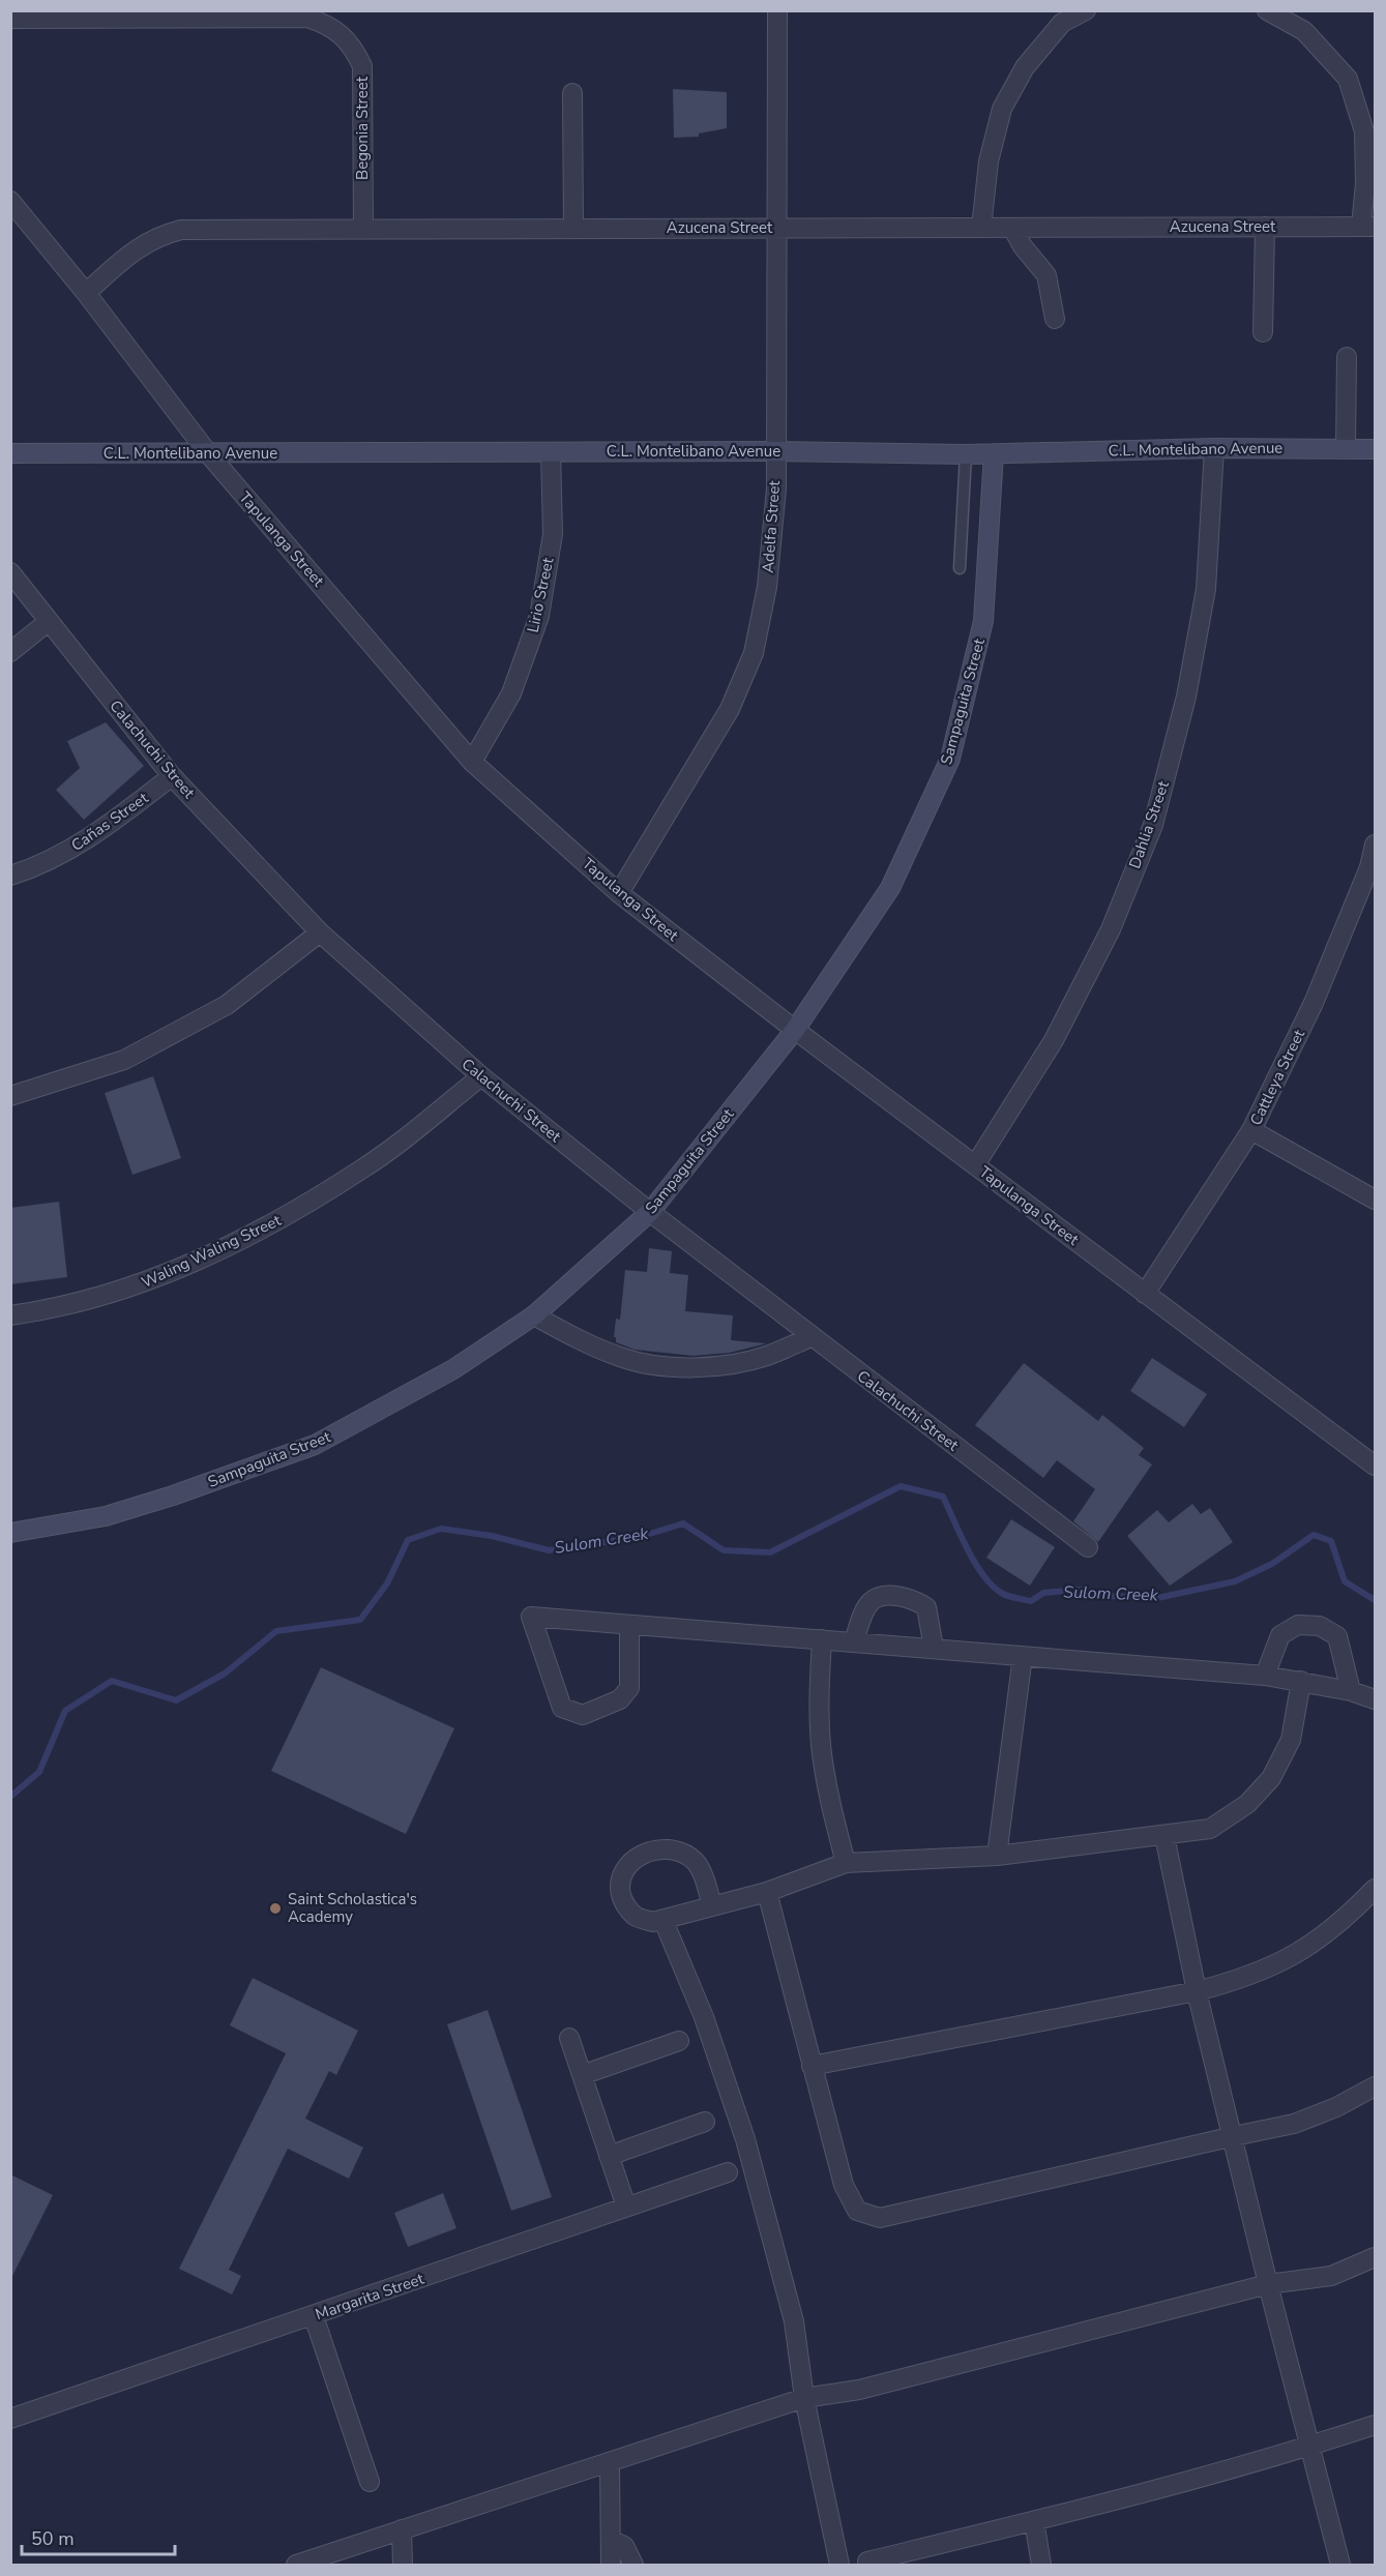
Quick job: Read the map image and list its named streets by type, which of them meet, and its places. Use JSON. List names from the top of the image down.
{
  "streets": {
    "street": [
      "Begonia Street",
      "Azucena Street",
      "C.L. Montelibano Avenue",
      "Adelfa Street",
      "Tapulanga Street",
      "Lirio Street",
      "Sampaguita Street",
      "Calachuchi Street",
      "Cañas Street",
      "Dahlia Street",
      "Cattleya Street",
      "Waling Waling Street",
      "Margarita Street"
    ]
  },
  "crossings": [
    ["Begonia Street", "Azucena Street"],
    ["Azucena Street", "Adelfa Street"],
    ["Azucena Street", "Tapulanga Street"],
    ["C.L. Montelibano Avenue", "Adelfa Street"],
    ["C.L. Montelibano Avenue", "Tapulanga Street"],
    ["C.L. Montelibano Avenue", "Lirio Street"],
    ["C.L. Montelibano Avenue", "Sampaguita Street"],
    ["C.L. Montelibano Avenue", "Dahlia Street"],
    ["Adelfa Street", "Tapulanga Street"],
    ["Tapulanga Street", "Lirio Street"],
    ["Tapulanga Street", "Sampaguita Street"],
    ["Tapulanga Street", "Dahlia Street"],
    ["Tapulanga Street", "Cattleya Street"],
    ["Sampaguita Street", "Calachuchi Street"],
    ["Calachuchi Street", "Cañas Street"],
    ["Calachuchi Street", "Waling Waling Street"]
  ],
  "water": ["Sulom Creek"],
  "places": ["Saint Scholastica's Academy"],
  "scale_bar": "50 m"
}
